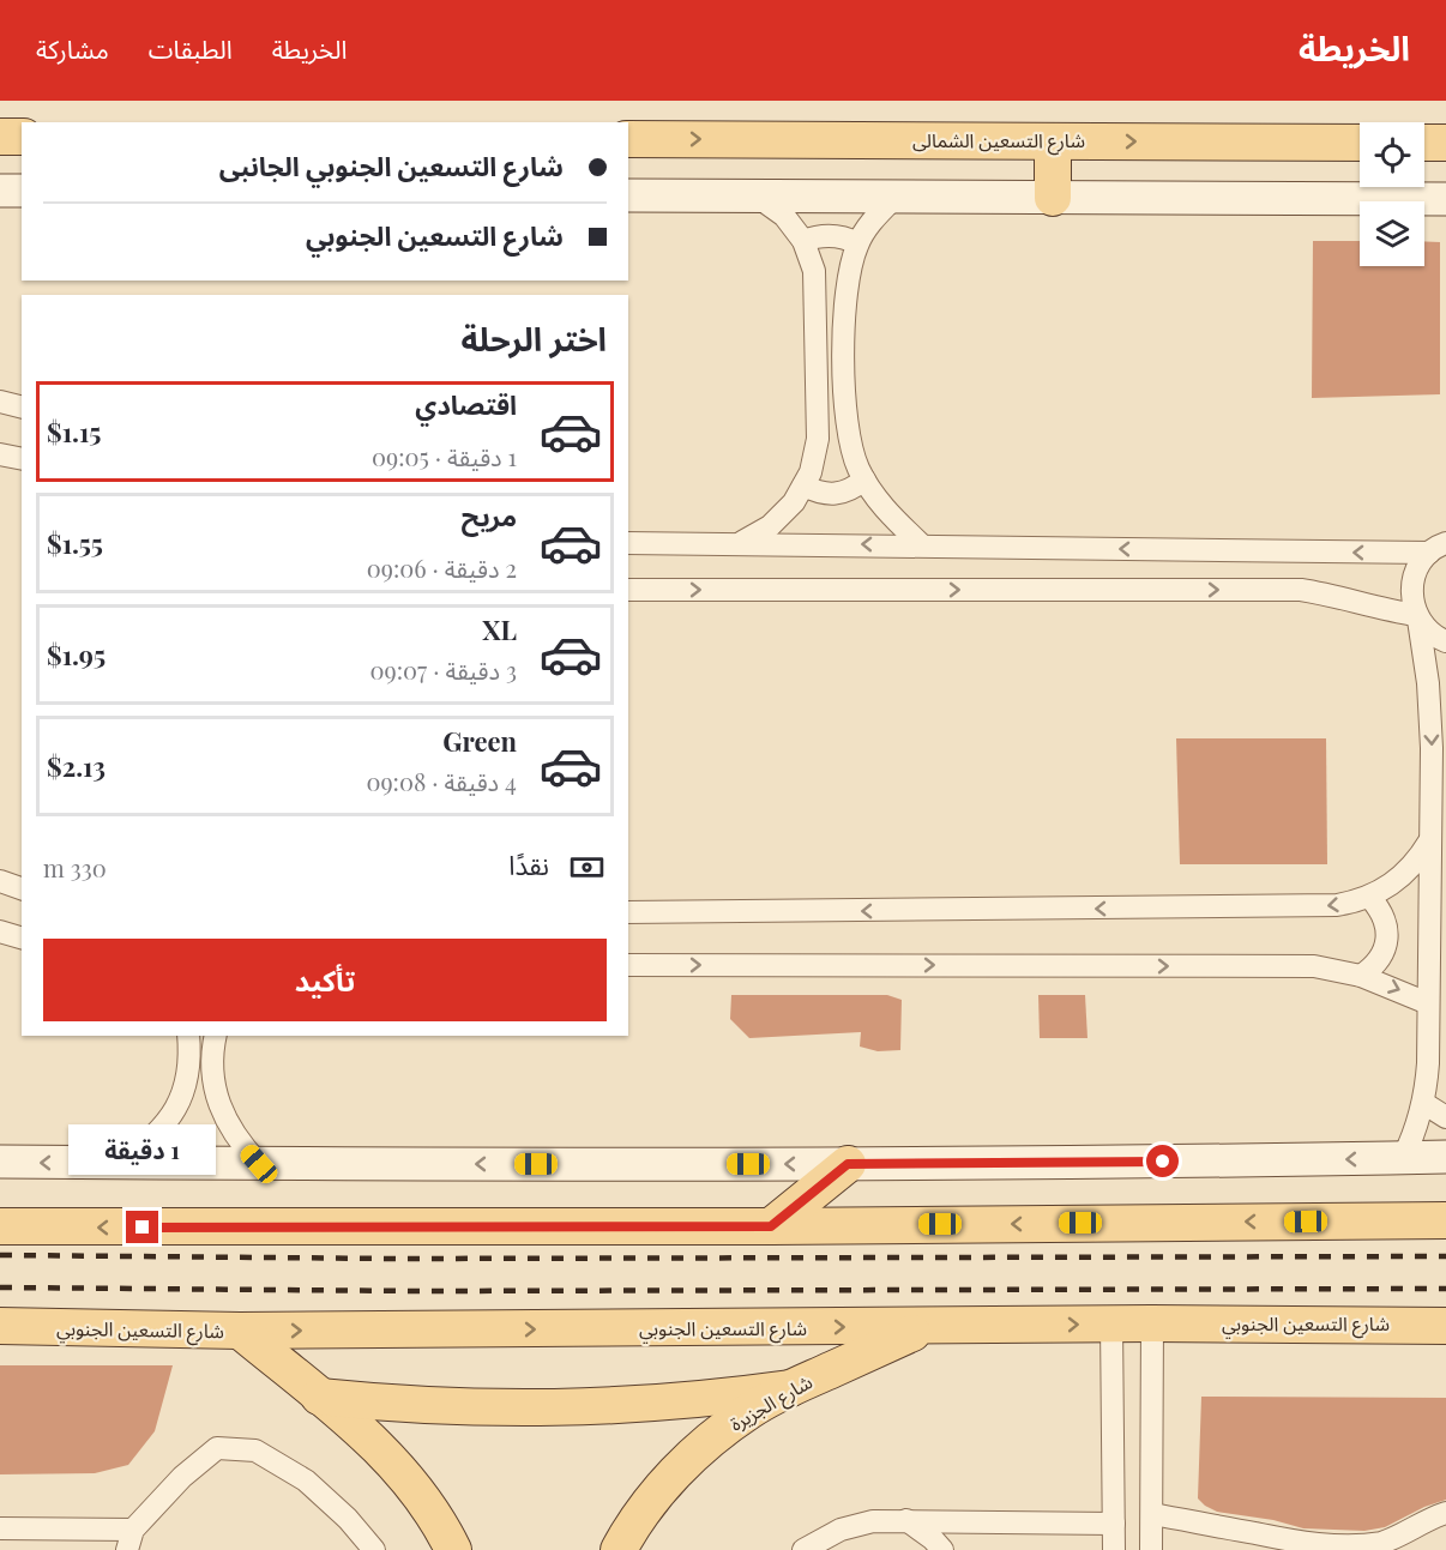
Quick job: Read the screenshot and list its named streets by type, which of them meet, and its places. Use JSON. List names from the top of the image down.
{
  "streets": {
    "main road": ["شارع التسعين الشمالى", "شارع التسعين الجنوبي", "شارع الجزيرة"]
  },
  "crossings": [
    ["شارع التسعين الجنوبي", "شارع الجزيرة"]
  ],
  "one_way": ["شارع التسعين الشمالى"],
  "page": {
    "header": "الخريطة",
    "nav": ["الخريطة", "الطبقات", "مشاركة"],
    "banner": ["شارع التسعين الجنوبي الجانبى", "شارع التسعين الجنوبي"],
    "heading": "اختر الرحلة",
    "list": [
      {
        "name": "اقتصادي",
        "note": "1 دقيقة · 09:05",
        "value": "$1.15"
      },
      {
        "name": "مريح",
        "note": "2 دقيقة · 09:06",
        "value": "$1.55"
      },
      {
        "name": "XL",
        "note": "3 دقيقة · 09:07",
        "value": "$1.95"
      },
      {
        "name": "Green",
        "note": "4 دقيقة · 09:08",
        "value": "$2.13"
      }
    ],
    "pay": ["نقدًا", "330 m"],
    "buttons": "تأكيد",
    "bubble": "1 دقيقة"
  }
}
